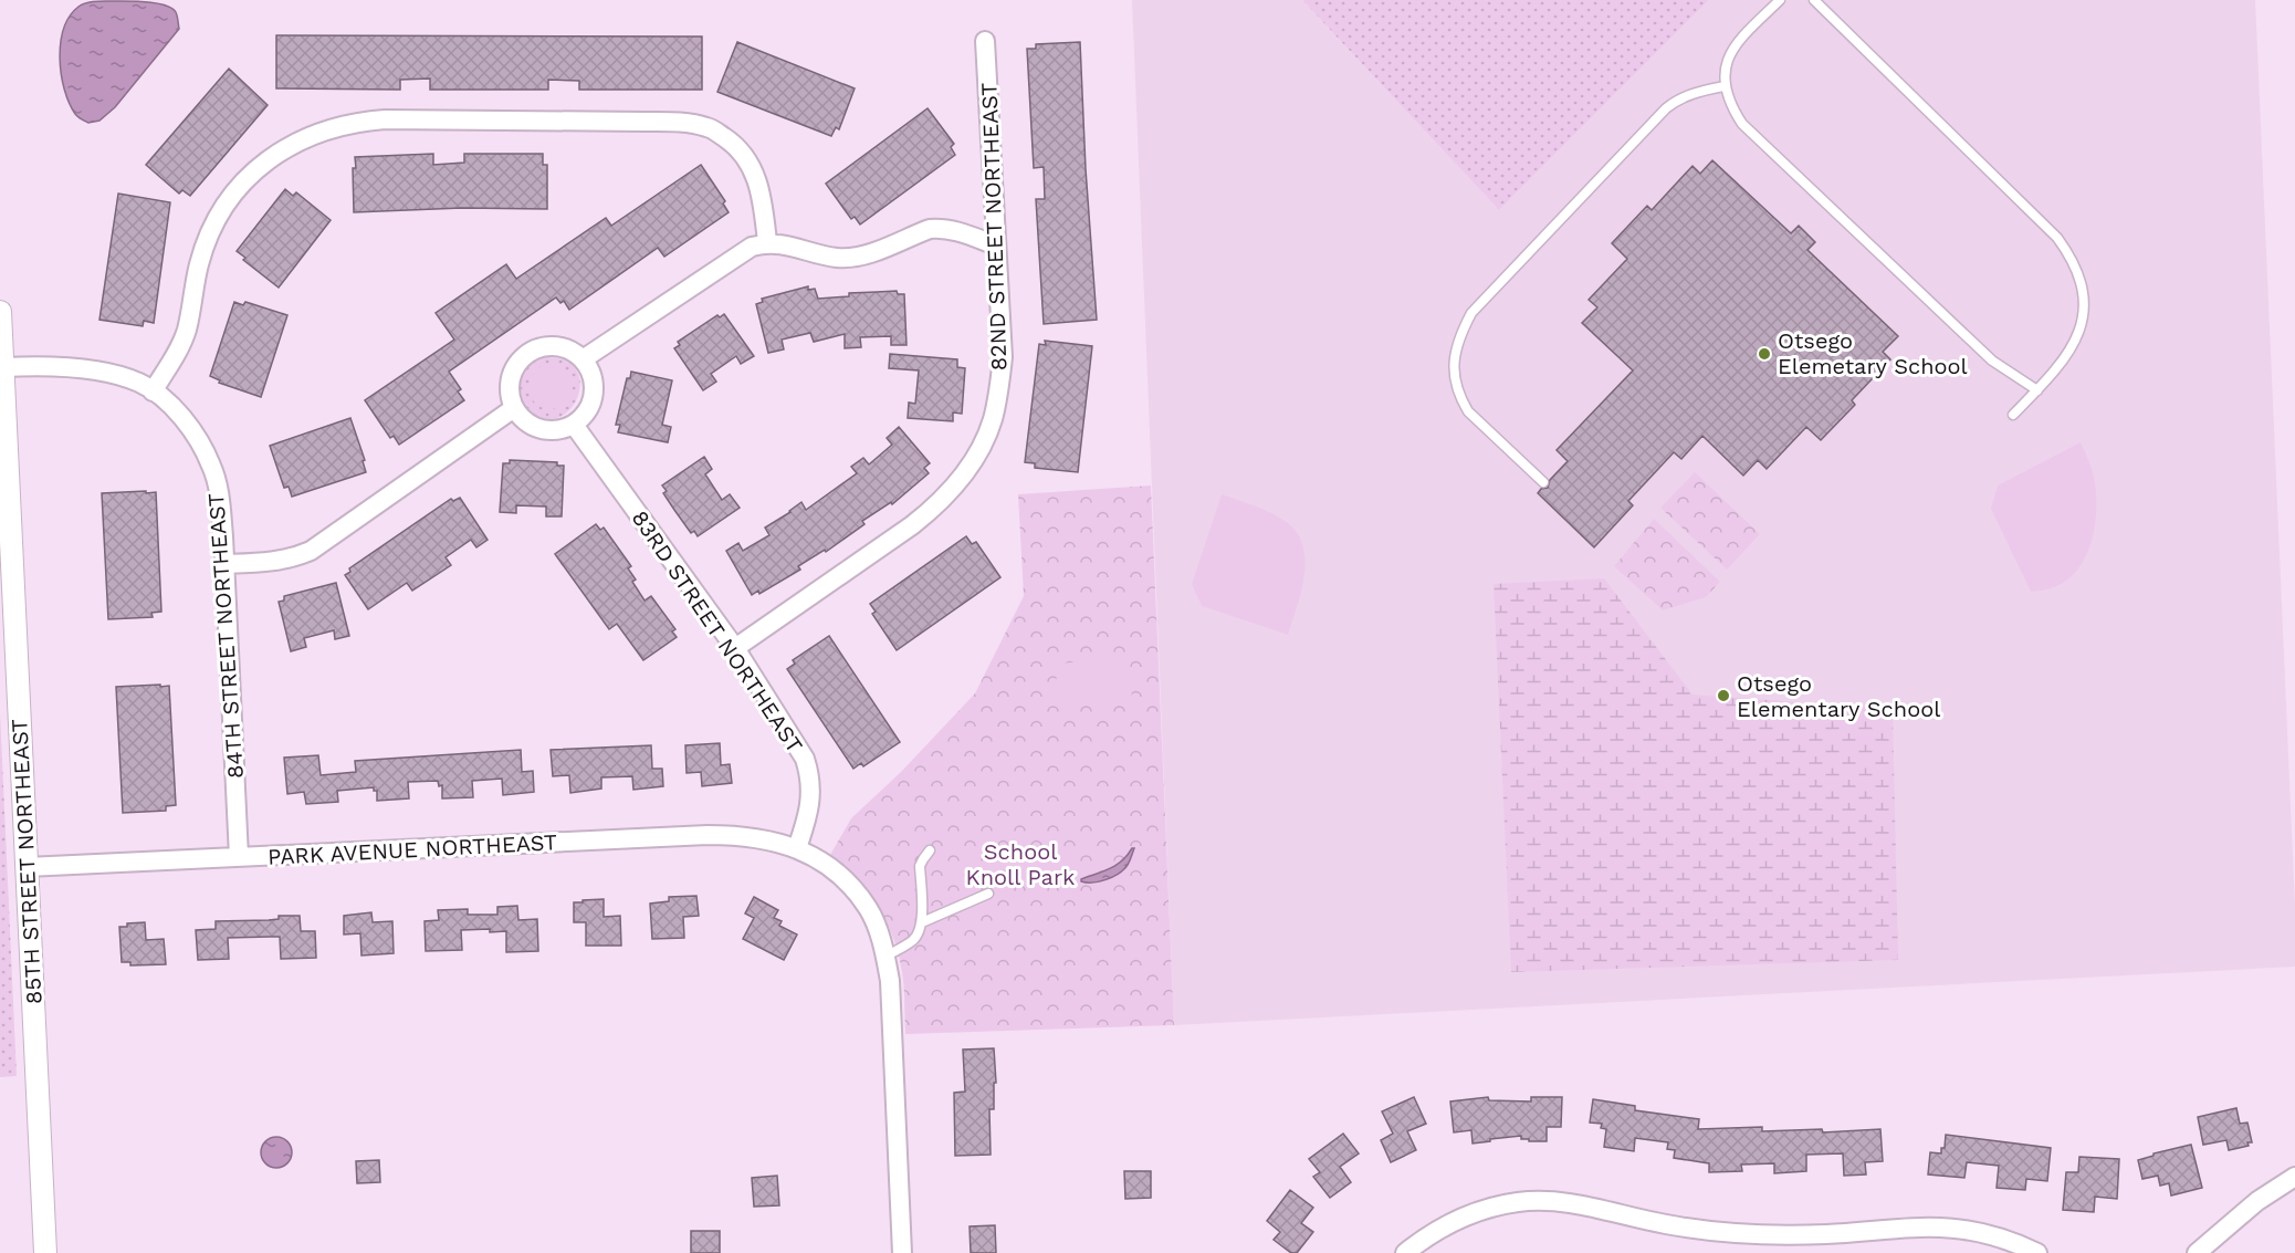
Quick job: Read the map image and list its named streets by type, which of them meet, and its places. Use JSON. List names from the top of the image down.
{
  "streets": {
    "street": [
      "82ND STREET NORTHEAST",
      "83RD STREET NORTHEAST",
      "84TH STREET NORTHEAST",
      "PARK AVENUE NORTHEAST",
      "85TH STREET NORTHEAST"
    ]
  },
  "crossings": [
    ["82ND STREET NORTHEAST", "83RD STREET NORTHEAST"],
    ["83RD STREET NORTHEAST", "PARK AVENUE NORTHEAST"],
    ["84TH STREET NORTHEAST", "PARK AVENUE NORTHEAST"],
    ["84TH STREET NORTHEAST", "85TH STREET NORTHEAST"],
    ["PARK AVENUE NORTHEAST", "85TH STREET NORTHEAST"]
  ],
  "parks": ["School Knoll Park"],
  "places": ["Otsego Elemetary School", "Otsego Elementary School"]
}
